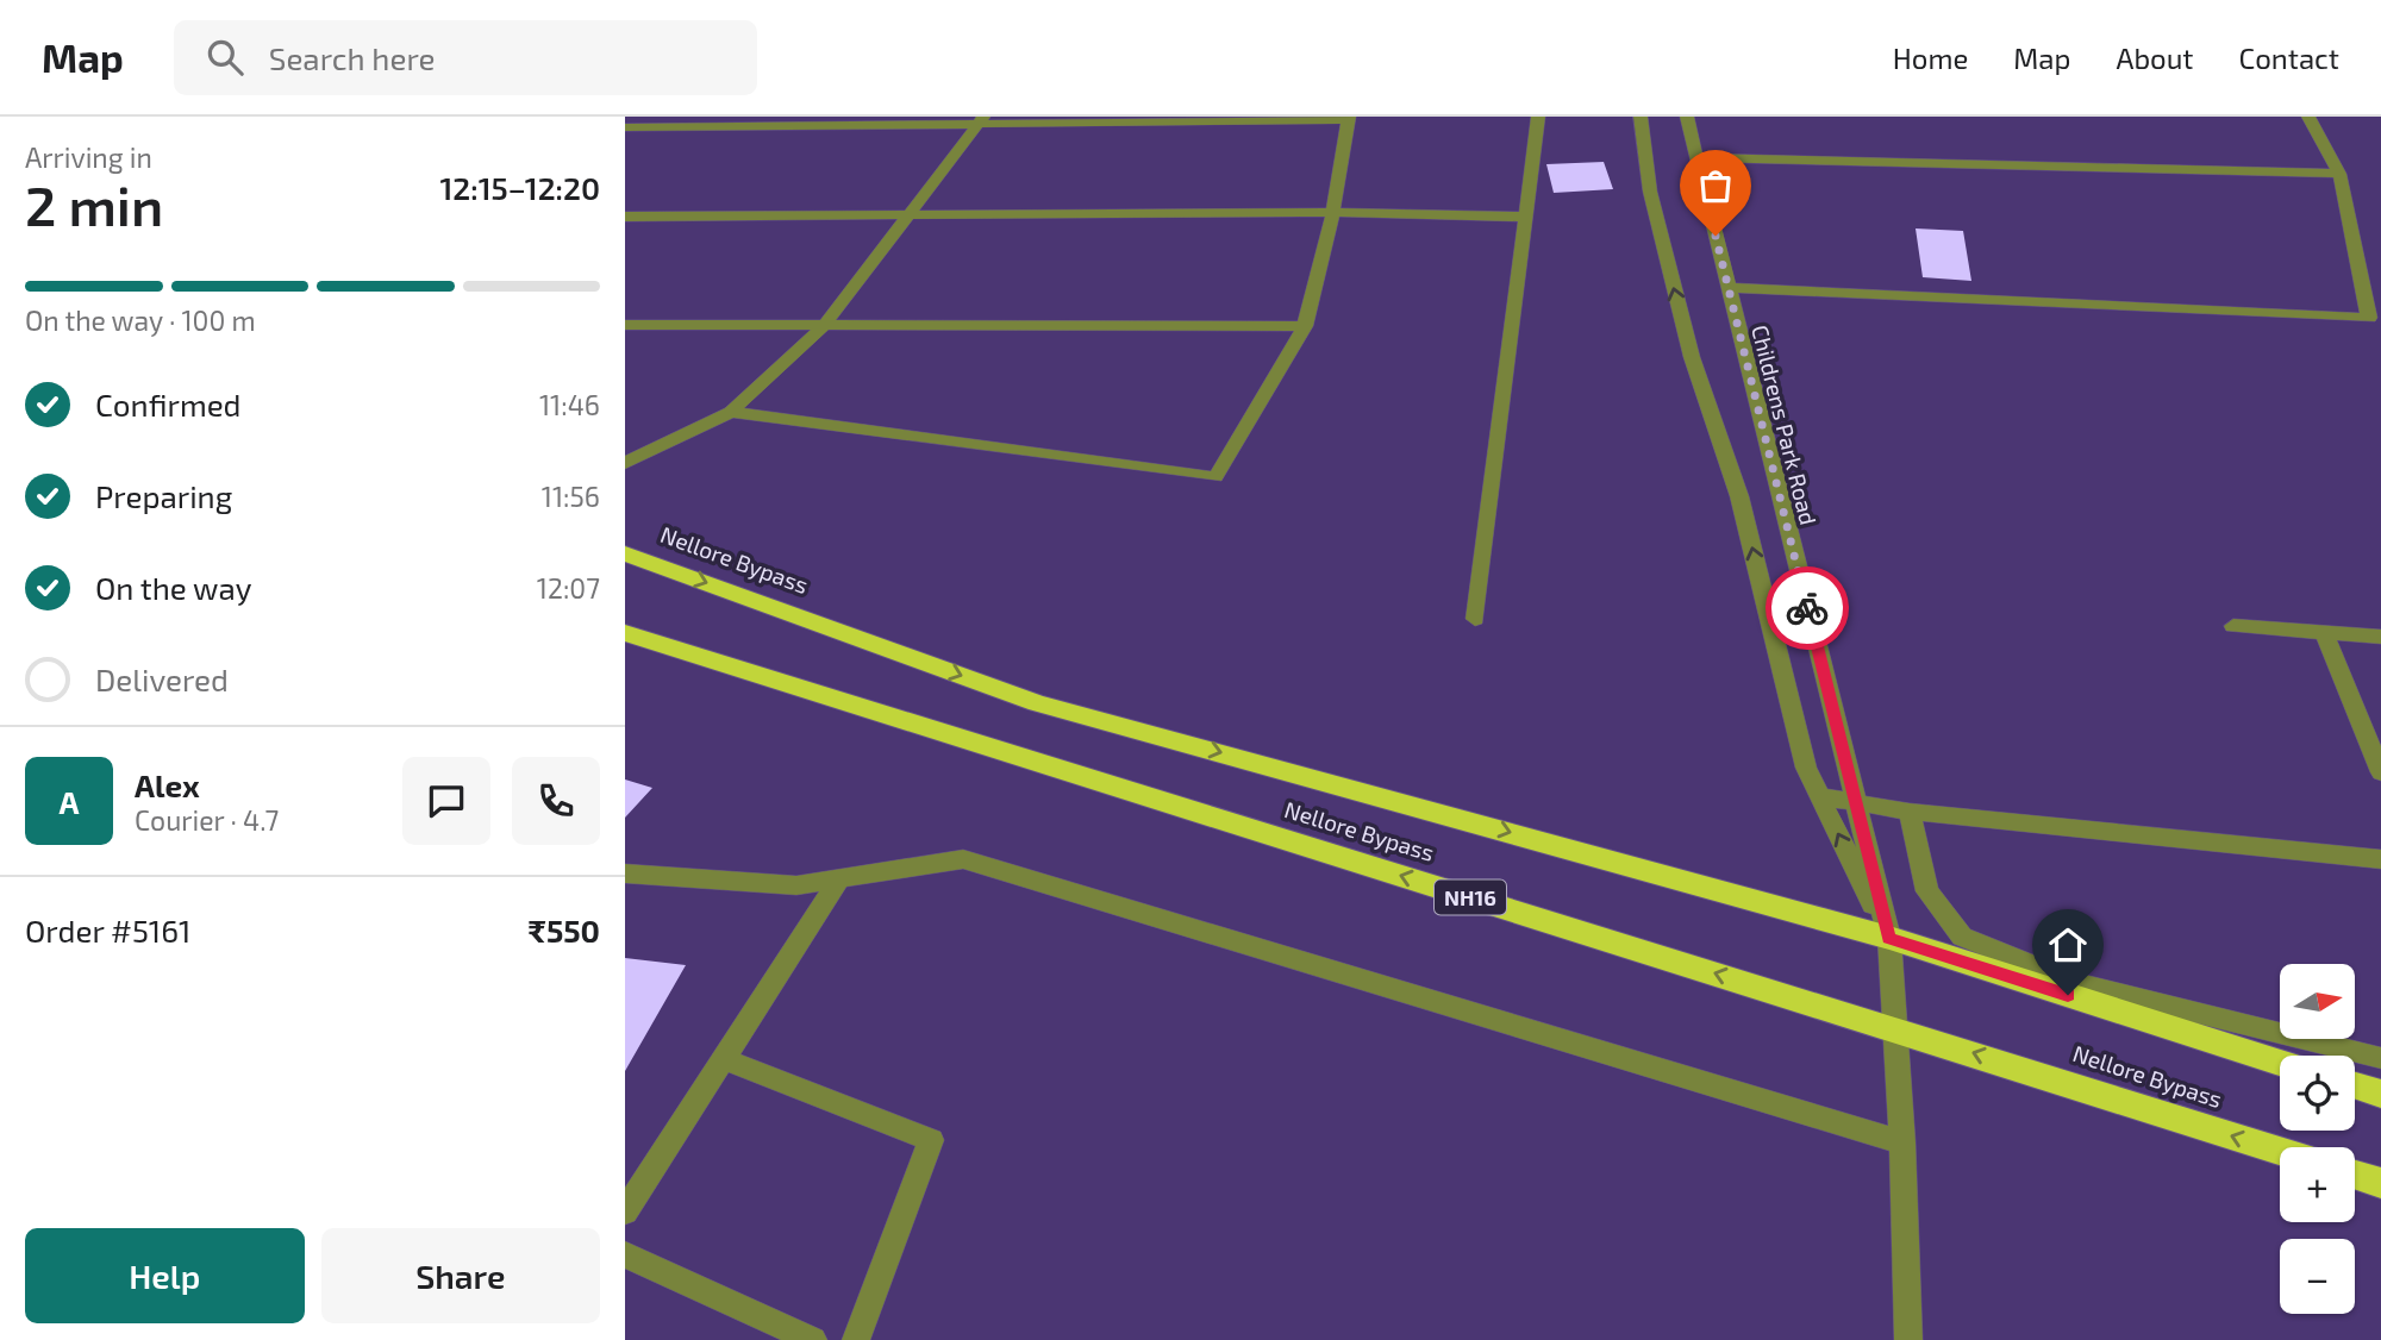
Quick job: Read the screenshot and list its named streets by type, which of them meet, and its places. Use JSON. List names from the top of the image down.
{
  "streets": {
    "highway": ["Nellore Bypass", "NH16"],
    "street": ["Childrens Park Road"]
  },
  "crossings": [
    ["Childrens Park Road", "Nellore Bypass"]
  ],
  "north": "right",
  "page": {
    "header": "Map",
    "search": "Search here",
    "nav": [
      "Home",
      "Map",
      "About",
      "Contact"
    ],
    "heading": ["2 min", "Arriving in", "12:15–12:20"],
    "panel": [
      "Alex",
      "Courier · 4.7",
      "Order #5161",
      "₹550"
    ],
    "bar": "On the way · 100 m",
    "list": [
      ["Confirmed", "11:46"],
      ["Preparing", "11:56"],
      ["On the way", "12:07"],
      "Delivered"
    ],
    "round": "A",
    "map_buttons": ["+", "−"],
    "buttons": ["Help", "Share"]
  }
}
